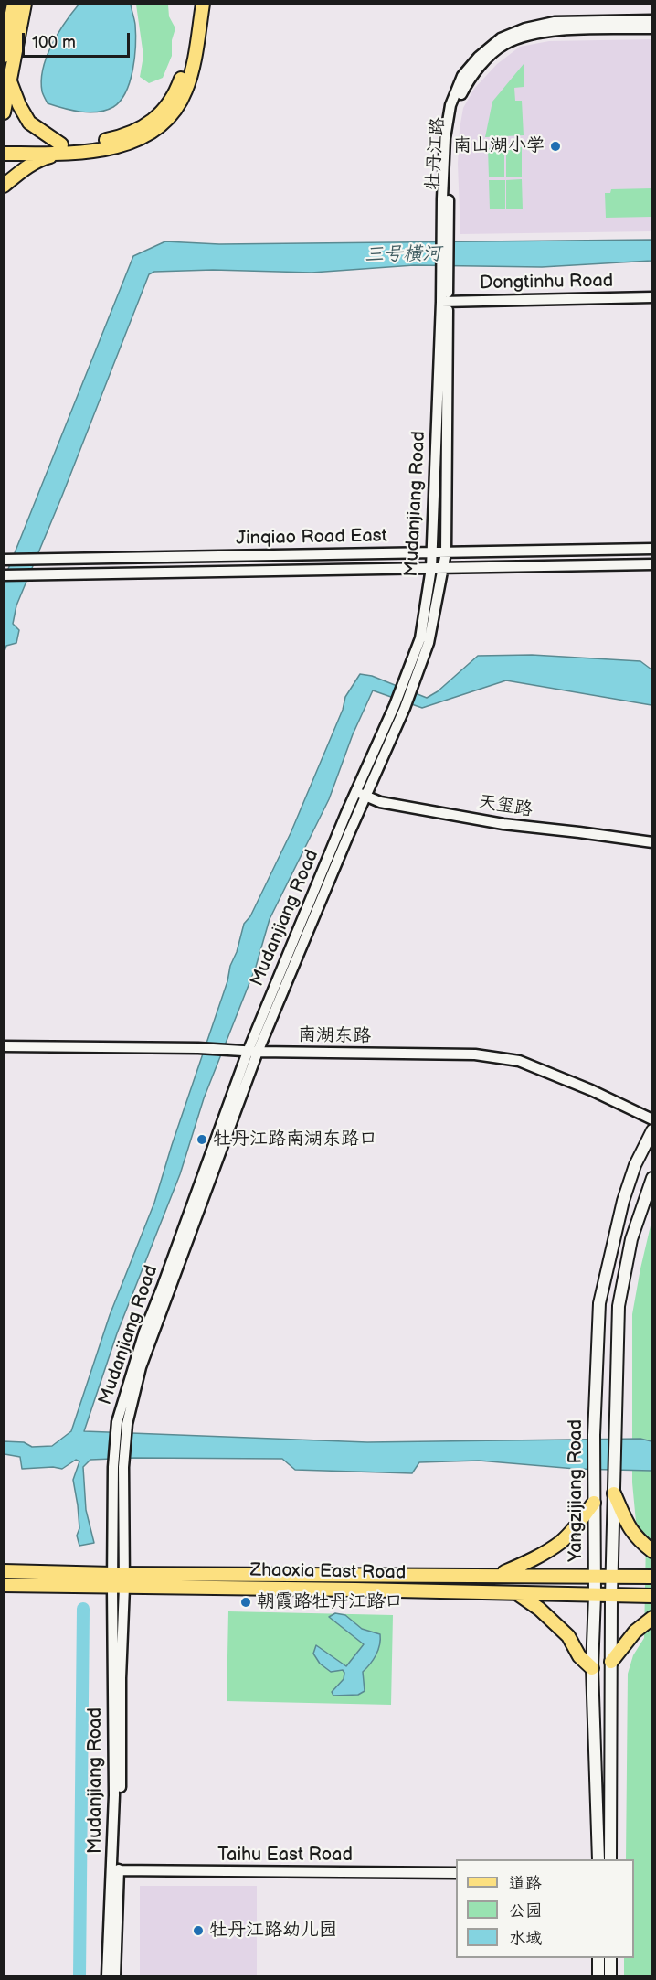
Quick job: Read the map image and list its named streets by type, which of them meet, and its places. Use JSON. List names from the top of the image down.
{
  "streets": {
    "main road": ["Yangzijiang Road", "Zhaoxia East Road"],
    "street": [
      "牡丹江路",
      "Dongtinhu Road",
      "Mudanjiang Road",
      "Jinqiao Road East",
      "天玺路",
      "南湖东路",
      "Taihu East Road"
    ]
  },
  "crossings": [
    ["牡丹江路", "Mudanjiang Road"],
    ["Dongtinhu Road", "Mudanjiang Road"],
    ["Mudanjiang Road", "Jinqiao Road East"],
    ["Mudanjiang Road", "天玺路"],
    ["Mudanjiang Road", "南湖东路"],
    ["Mudanjiang Road", "Zhaoxia East Road"],
    ["Mudanjiang Road", "Taihu East Road"],
    ["Yangzijiang Road", "Zhaoxia East Road"]
  ],
  "water": ["三号横河"],
  "places": [
    "南山湖小学",
    "牡丹江路南湖东路口",
    "朝霞路牡丹江路口",
    "牡丹江路幼儿园"
  ],
  "legend": ["道路", "公园", "水域"],
  "scale_bar": "100 m"
}
